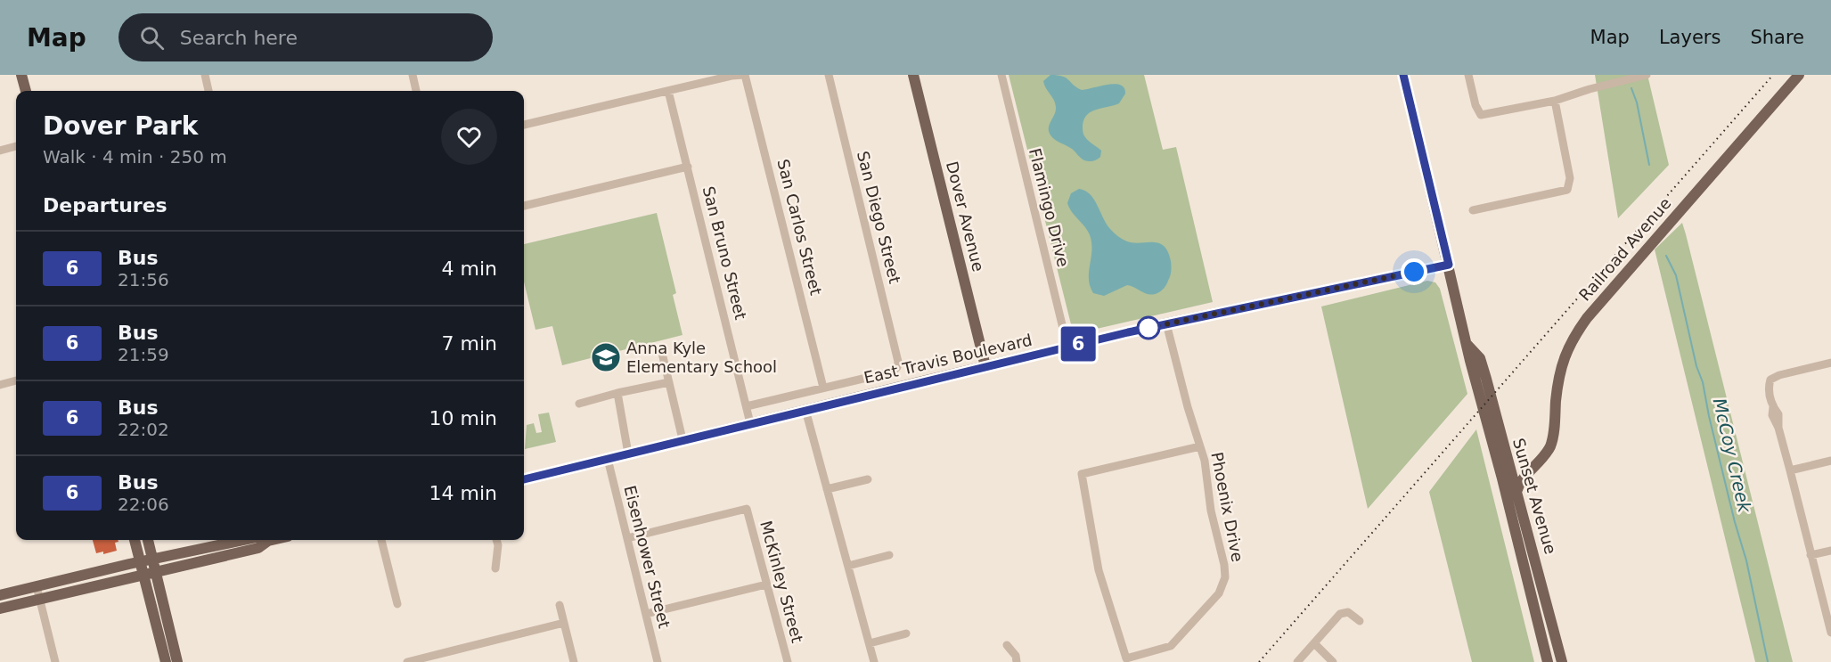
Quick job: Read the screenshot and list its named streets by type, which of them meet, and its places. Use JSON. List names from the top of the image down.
{
  "streets": {
    "main road": [
      "Dover Avenue",
      "Railroad Avenue",
      "East Travis Boulevard",
      "Sunset Avenue"
    ],
    "street": [
      "Flamingo Drive",
      "San Diego Street",
      "San Carlos Street",
      "San Bruno Street",
      "Phoenix Drive",
      "Eisenhower Street",
      "McKinley Street"
    ]
  },
  "crossings": [
    ["Flamingo Drive", "East Travis Boulevard"],
    ["Dover Avenue", "East Travis Boulevard"],
    ["San Diego Street", "East Travis Boulevard"],
    ["San Carlos Street", "East Travis Boulevard"],
    ["Railroad Avenue", "Sunset Avenue"],
    ["San Bruno Street", "East Travis Boulevard"],
    ["East Travis Boulevard", "Sunset Avenue"],
    ["East Travis Boulevard", "Phoenix Drive"],
    ["East Travis Boulevard", "Eisenhower Street"],
    ["Eisenhower Street", "McKinley Street"]
  ],
  "water": ["McCoy Creek"],
  "places": {
    "school or university": ["Anna Kyle Elementary School"]
  },
  "lines": ["bus line 6"],
  "page": {
    "header": "Map",
    "search": "Search here",
    "nav": ["Map", "Layers", "Share"],
    "on_map": "6",
    "heading": [
      ["Dover Park", "Walk · 4 min · 250 m"],
      "Departures"
    ],
    "list": [
      {
        "mark": "6",
        "name": "Bus",
        "note": "21:56",
        "value": "4 min"
      },
      {
        "mark": "6",
        "name": "Bus",
        "note": "21:59",
        "value": "7 min"
      },
      {
        "mark": "6",
        "name": "Bus",
        "note": "22:02",
        "value": "10 min"
      },
      {
        "mark": "6",
        "name": "Bus",
        "note": "22:06",
        "value": "14 min"
      }
    ]
  }
}
